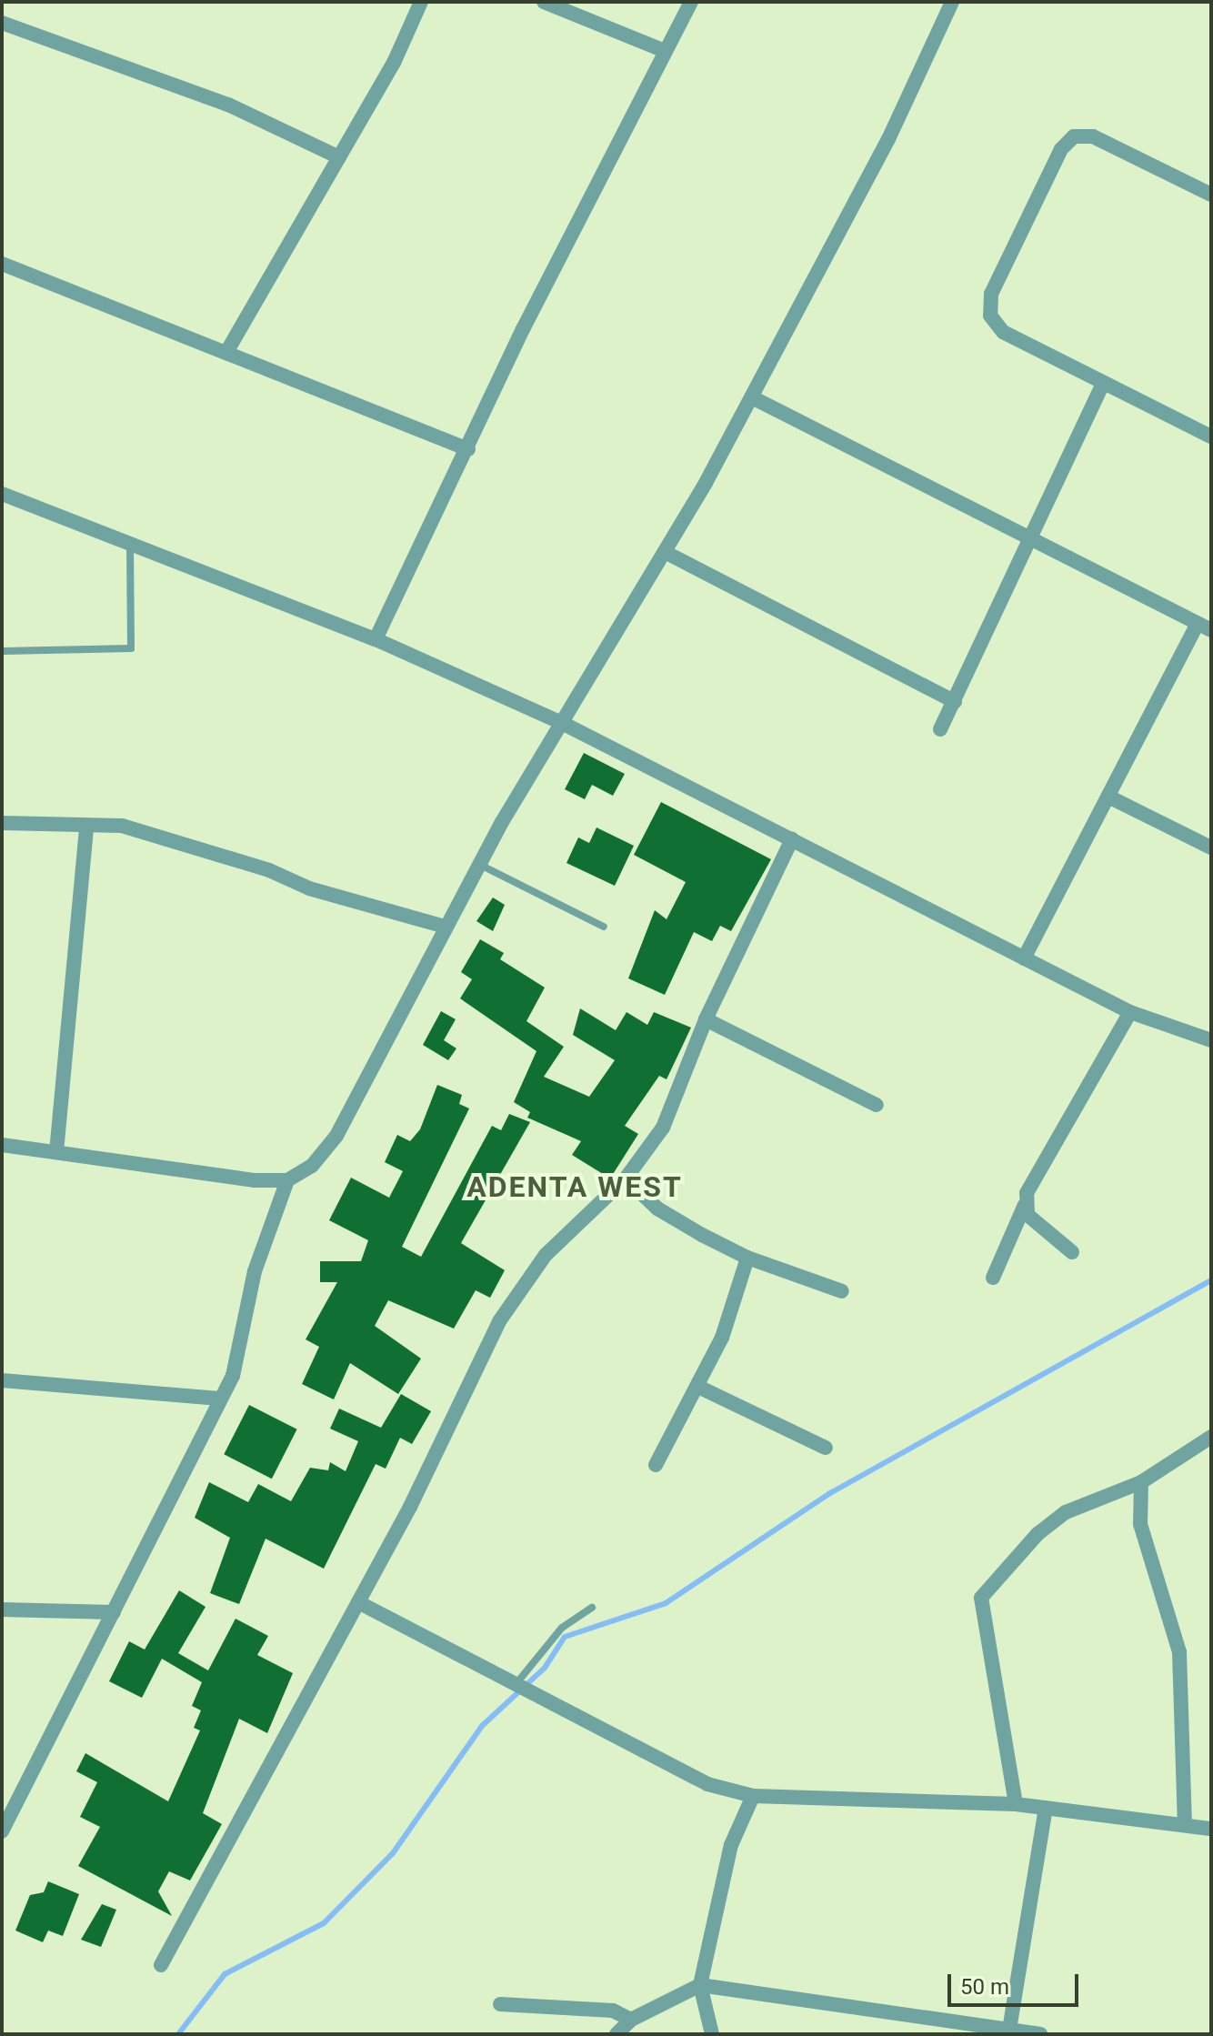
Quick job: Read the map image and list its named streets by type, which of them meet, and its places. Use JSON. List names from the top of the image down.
{
  "districts": ["ADENTA WEST"],
  "scale_bar": "50 m"
}
